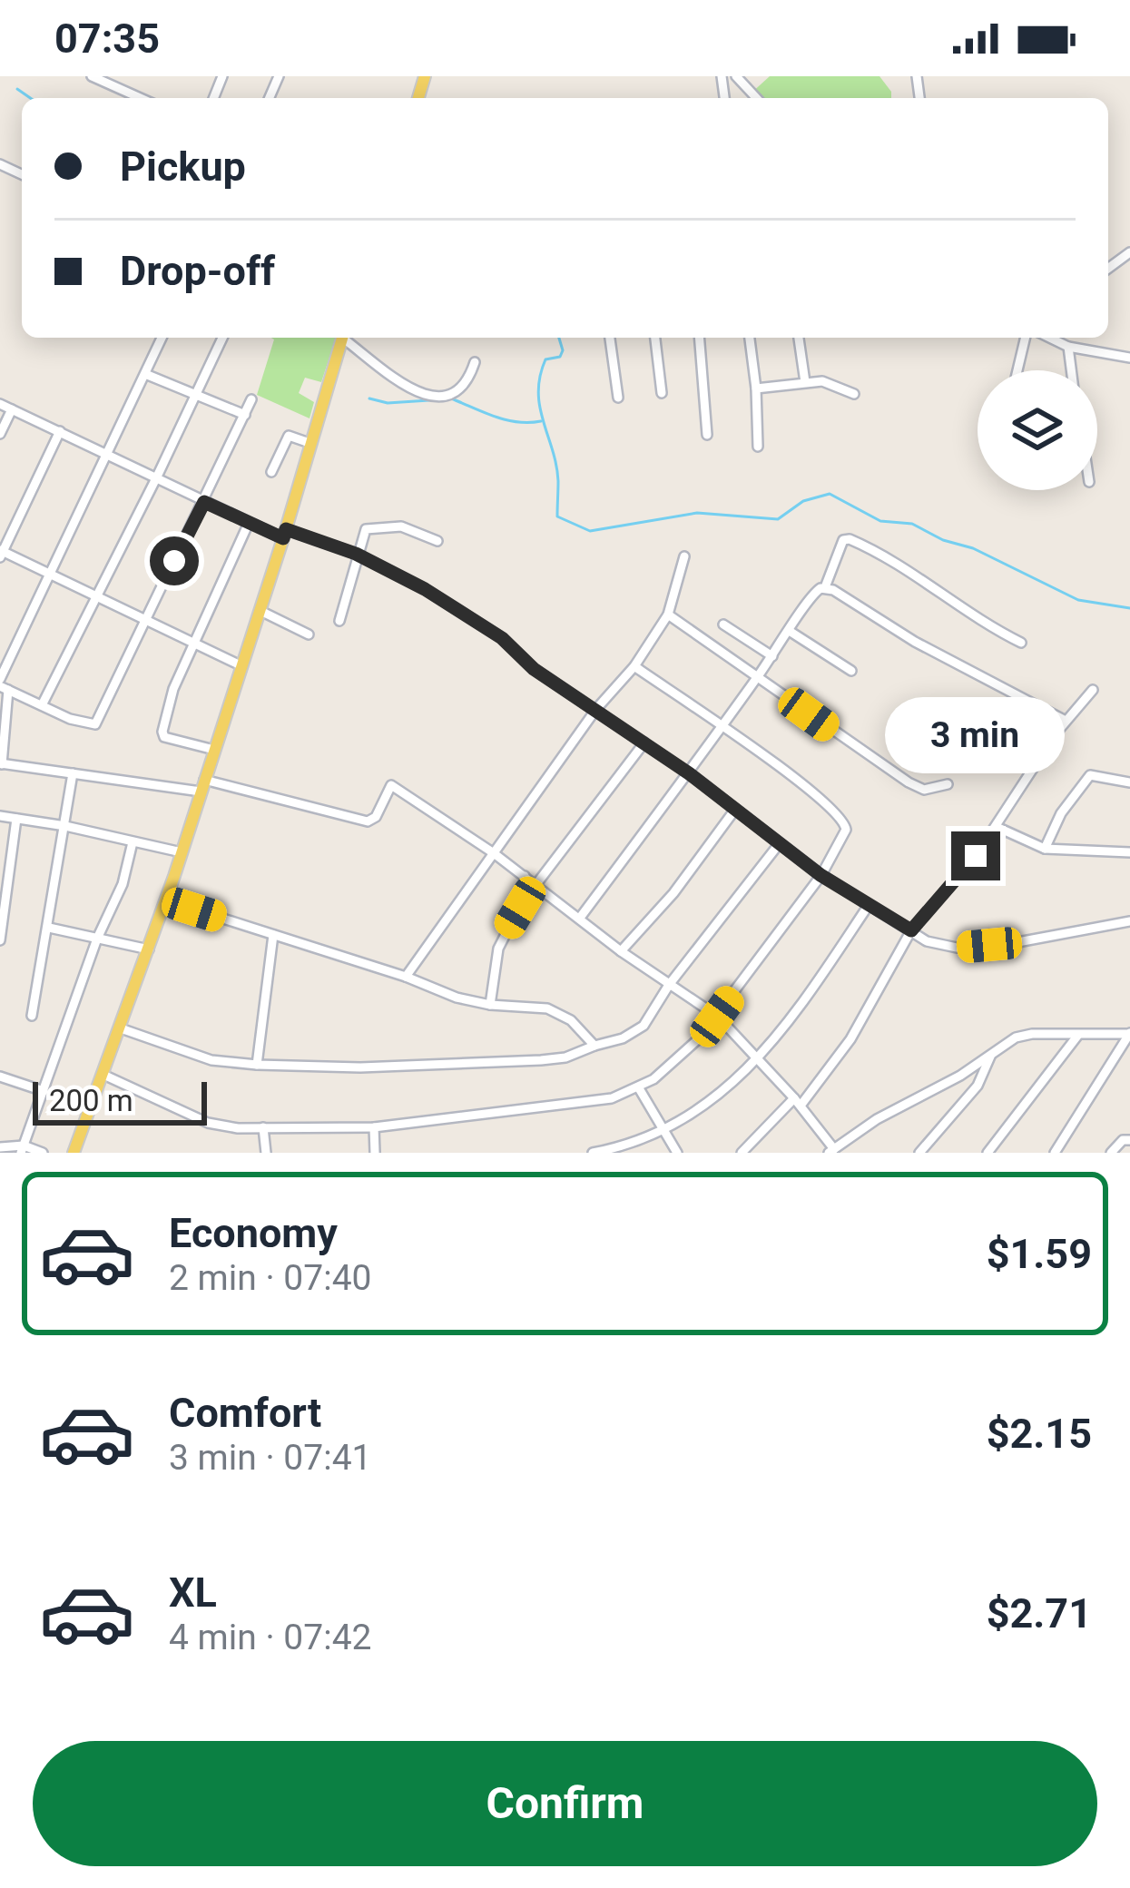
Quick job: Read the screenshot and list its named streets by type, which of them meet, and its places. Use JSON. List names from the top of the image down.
{
  "scale_bar": "200 m",
  "page": {
    "status": "07:35",
    "banner": ["Pickup", "Drop-off"],
    "bubble": "3 min",
    "scale": "200 m",
    "list": [
      {
        "name": "Economy",
        "note": "2 min · 07:40",
        "value": "$1.59"
      },
      {
        "name": "Comfort",
        "note": "3 min · 07:41",
        "value": "$2.15"
      },
      {
        "name": "XL",
        "note": "4 min · 07:42",
        "value": "$2.71"
      }
    ],
    "buttons": "Confirm"
  }
}
